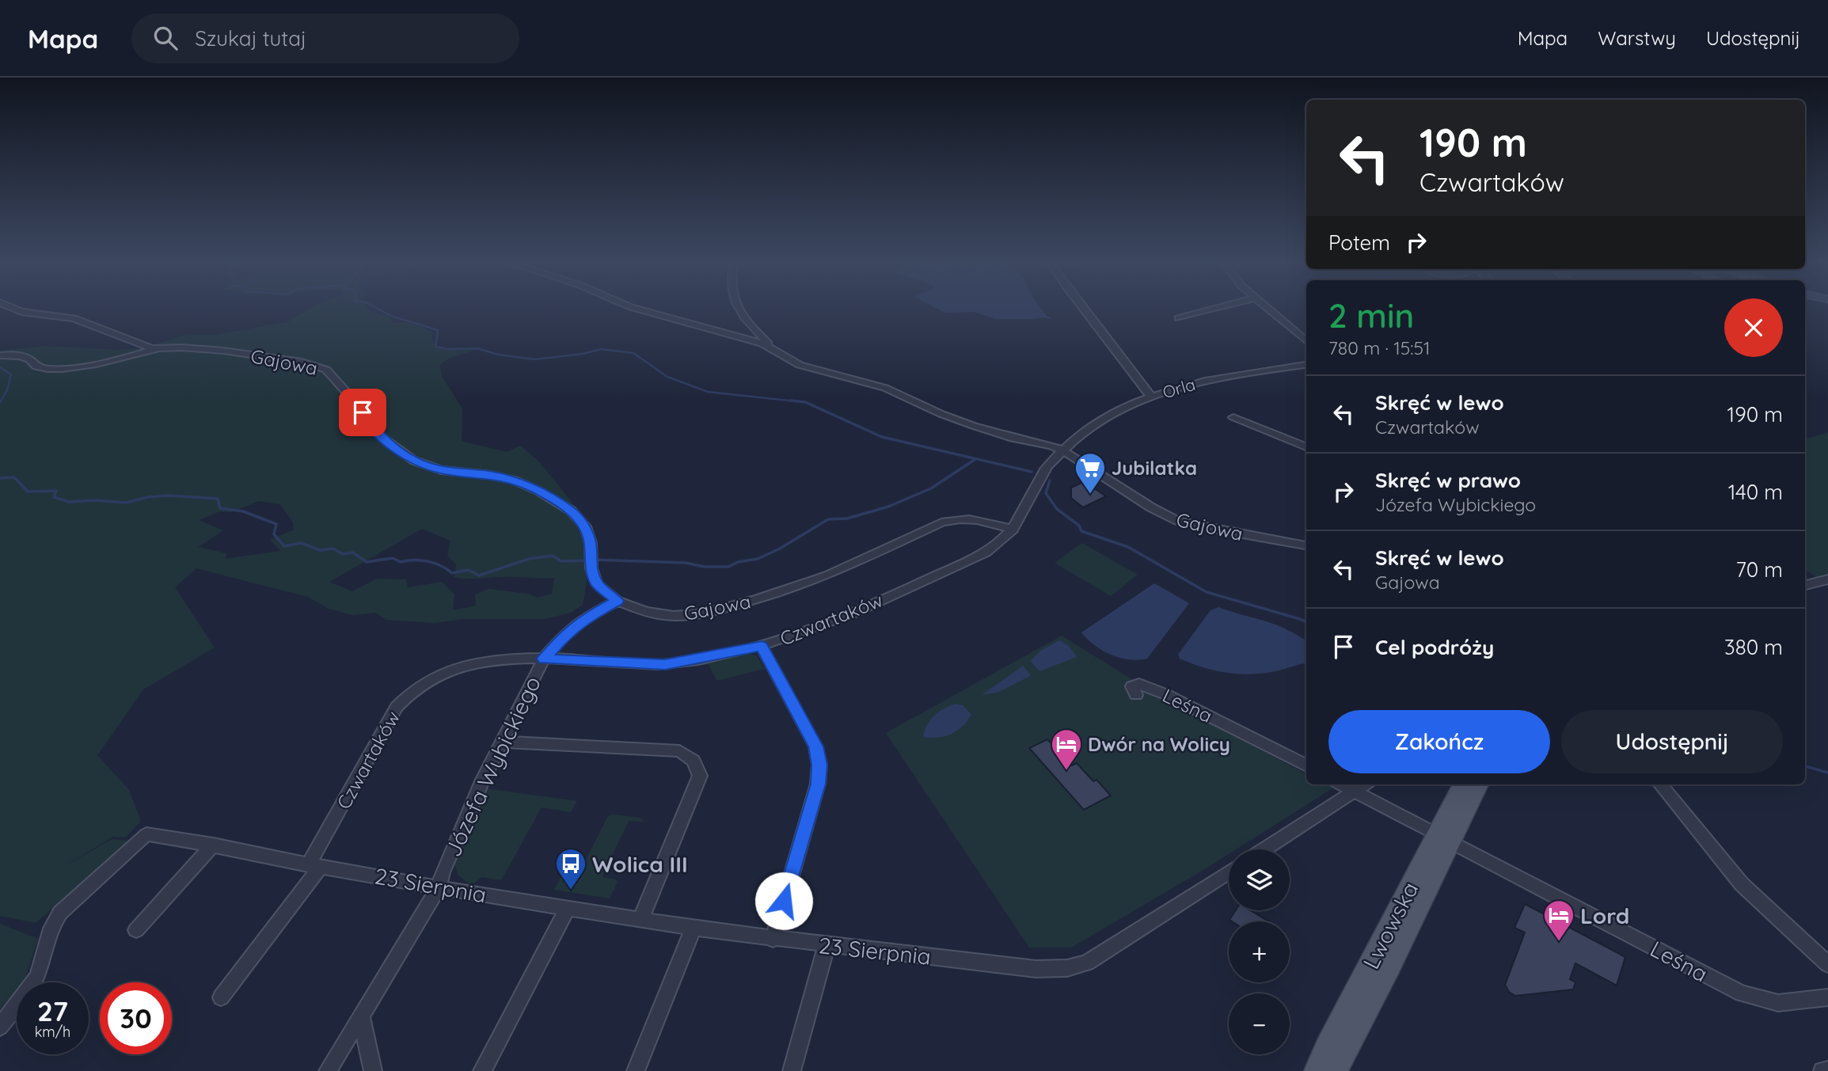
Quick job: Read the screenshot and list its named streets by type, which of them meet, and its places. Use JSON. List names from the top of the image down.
{
  "streets": {
    "main road": ["Lwowska"],
    "street": [
      "Gajowa",
      "Orla",
      "Czwartaków",
      "Leśna",
      "Józefa Wybickiego",
      "23 Sierpnia"
    ]
  },
  "crossings": [
    ["Gajowa", "Orla"],
    ["Gajowa", "Czwartaków"],
    ["Gajowa", "Józefa Wybickiego"],
    ["Czwartaków", "Józefa Wybickiego"],
    ["Czwartaków", "23 Sierpnia"],
    ["Leśna", "Lwowska"],
    ["Józefa Wybickiego", "23 Sierpnia"]
  ],
  "places": {
    "supermarket": ["Jubilatka"],
    "hotel": ["Dwór na Wolicy", "Lord"],
    "bus stop": ["Wolica III"]
  },
  "page": {
    "header": "Mapa",
    "search": "Szukaj tutaj",
    "nav": ["Mapa", "Warstwy", "Udostępnij"],
    "turn": ["190 m", "Czwartaków"],
    "then": "Potem",
    "heading": ["2 min", "780 m · 15:51"],
    "list": [
      {
        "name": "Skręć w lewo",
        "note": "Czwartaków",
        "value": "190 m"
      },
      {
        "name": "Skręć w prawo",
        "note": "Józefa Wybickiego",
        "value": "140 m"
      },
      {
        "name": "Skręć w lewo",
        "note": "Gajowa",
        "value": "70 m"
      },
      {
        "name": "Cel podróży",
        "value": "380 m"
      }
    ],
    "buttons": ["Zakończ", "Udostępnij"],
    "map_buttons": ["+", "−"],
    "speed": "27 km/h",
    "limit": "30"
  }
}
